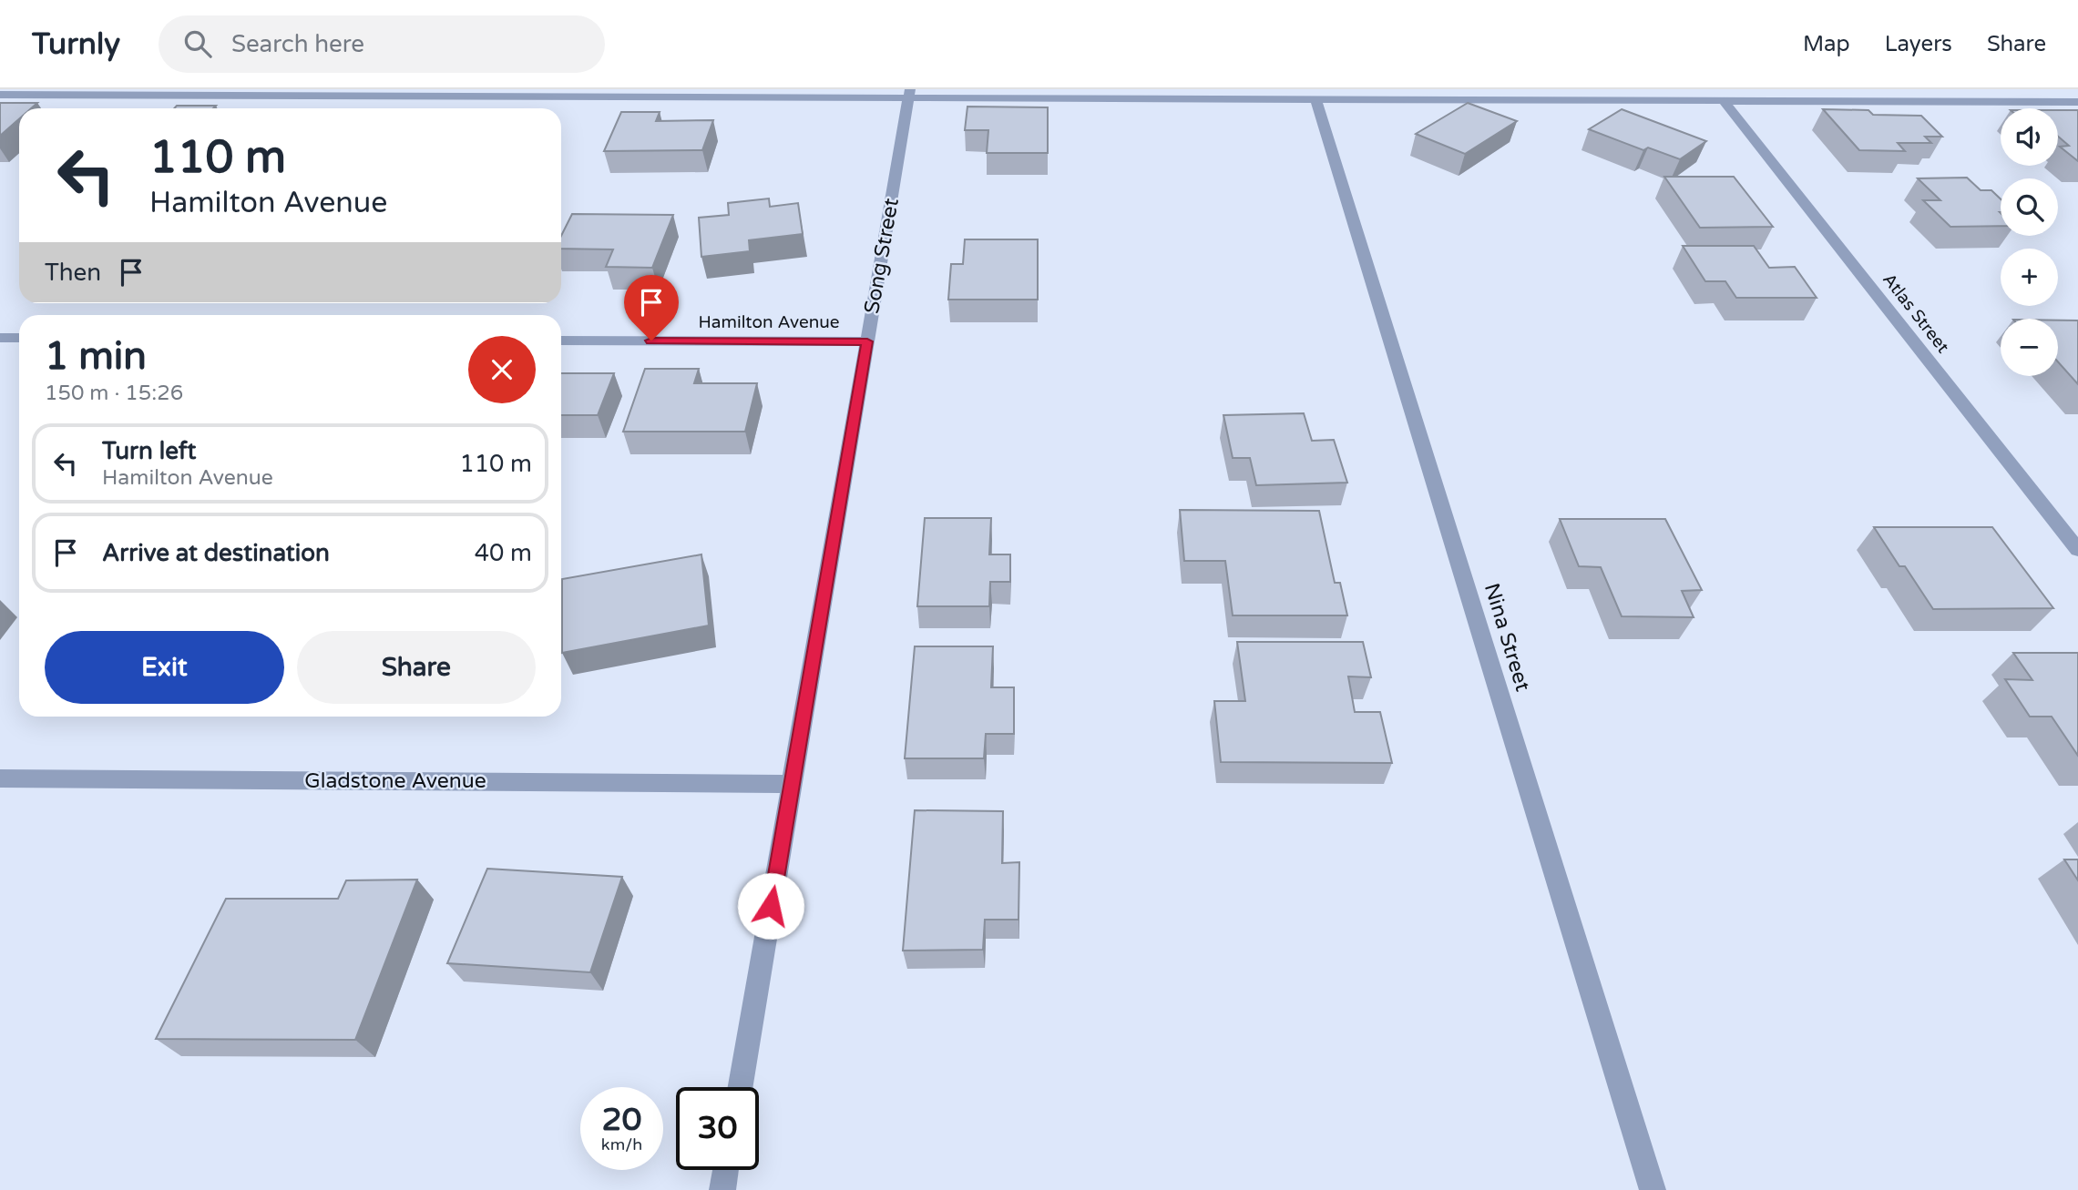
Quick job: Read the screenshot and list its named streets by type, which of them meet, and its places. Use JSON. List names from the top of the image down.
{
  "streets": {
    "street": [
      "Song Street",
      "Atlas Street",
      "Hamilton Avenue",
      "Nina Street",
      "Gladstone Avenue"
    ]
  },
  "crossings": [
    ["Song Street", "Hamilton Avenue"],
    ["Song Street", "Gladstone Avenue"]
  ],
  "page": {
    "header": "Turnly",
    "search": "Search here",
    "nav": ["Map", "Layers", "Share"],
    "map_buttons": ["+", "−"],
    "turn": ["110 m", "Hamilton Avenue"],
    "then": "Then",
    "heading": ["1 min", "150 m · 15:26"],
    "list": [
      {
        "name": "Turn left",
        "note": "Hamilton Avenue",
        "value": "110 m"
      },
      {
        "name": "Arrive at destination",
        "value": "40 m"
      }
    ],
    "buttons": ["Exit", "Share"],
    "speed": "20 km/h",
    "limit": "30"
  }
}
